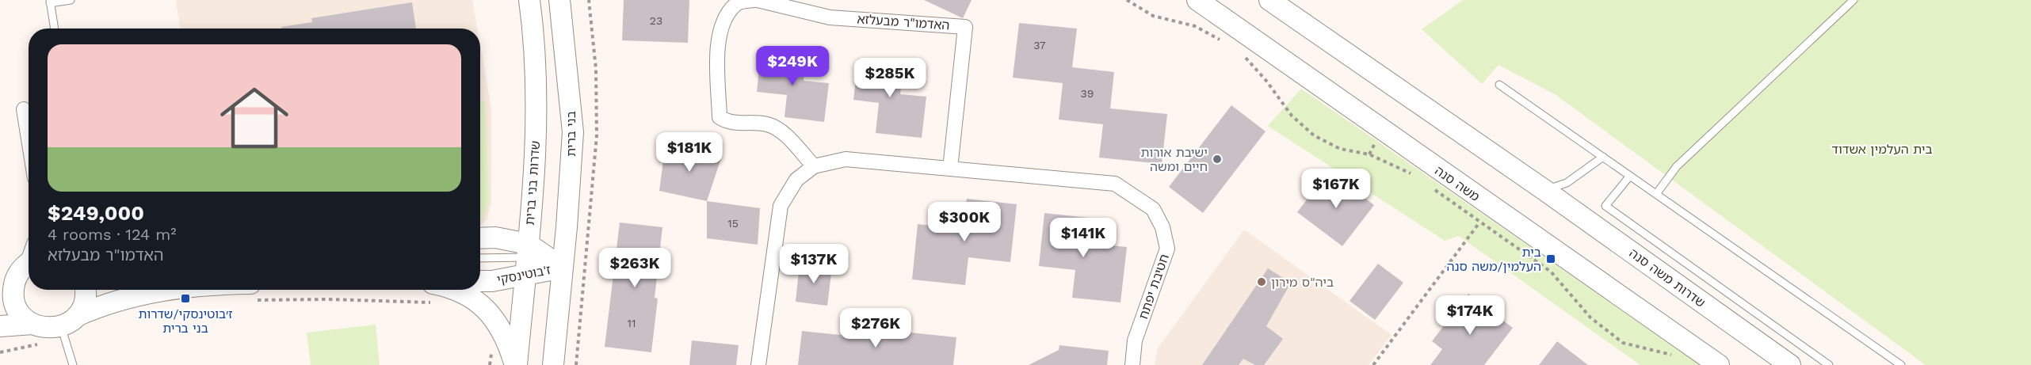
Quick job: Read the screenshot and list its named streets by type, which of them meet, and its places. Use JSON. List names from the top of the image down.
{
  "streets": {
    "main road": [
      "בני ברית",
      "שדרות בני ברית",
      "משה סנה",
      "ז'בוטינסקי",
      "שדרות משה סנה"
    ],
    "street": ["האדמו\"ר מבעלזא", "חטיבת יפתח"]
  },
  "crossings": [
    ["האדמו\"ר מבעלזא", "חטיבת יפתח"],
    ["בני ברית", "ז'בוטינסקי"],
    ["שדרות בני ברית", "ז'בוטינסקי"]
  ],
  "parks": ["בית העלמין אשדוד"],
  "places": {
    "other": ["ישיבת אורות חיים ומשה", "ביה\"ס מירון"],
    "transit": ["בית העלמין/משה סנה", "ז׳בוטינסקי/שדרות בני ברית"]
  },
  "house_numbers": [
    "23",
    "37",
    "39",
    "15",
    "11"
  ],
  "page": {
    "list": [
      {
        "name": "$249,000",
        "note": "4 rooms · 124 m² · האדמו\"ר מבעלזא"
      }
    ],
    "price": [
      "$249K",
      "$285K",
      "$181K",
      "$167K",
      "$300K",
      "$141K",
      "$137K",
      "$263K",
      "$174K",
      "$276K"
    ]
  }
}
